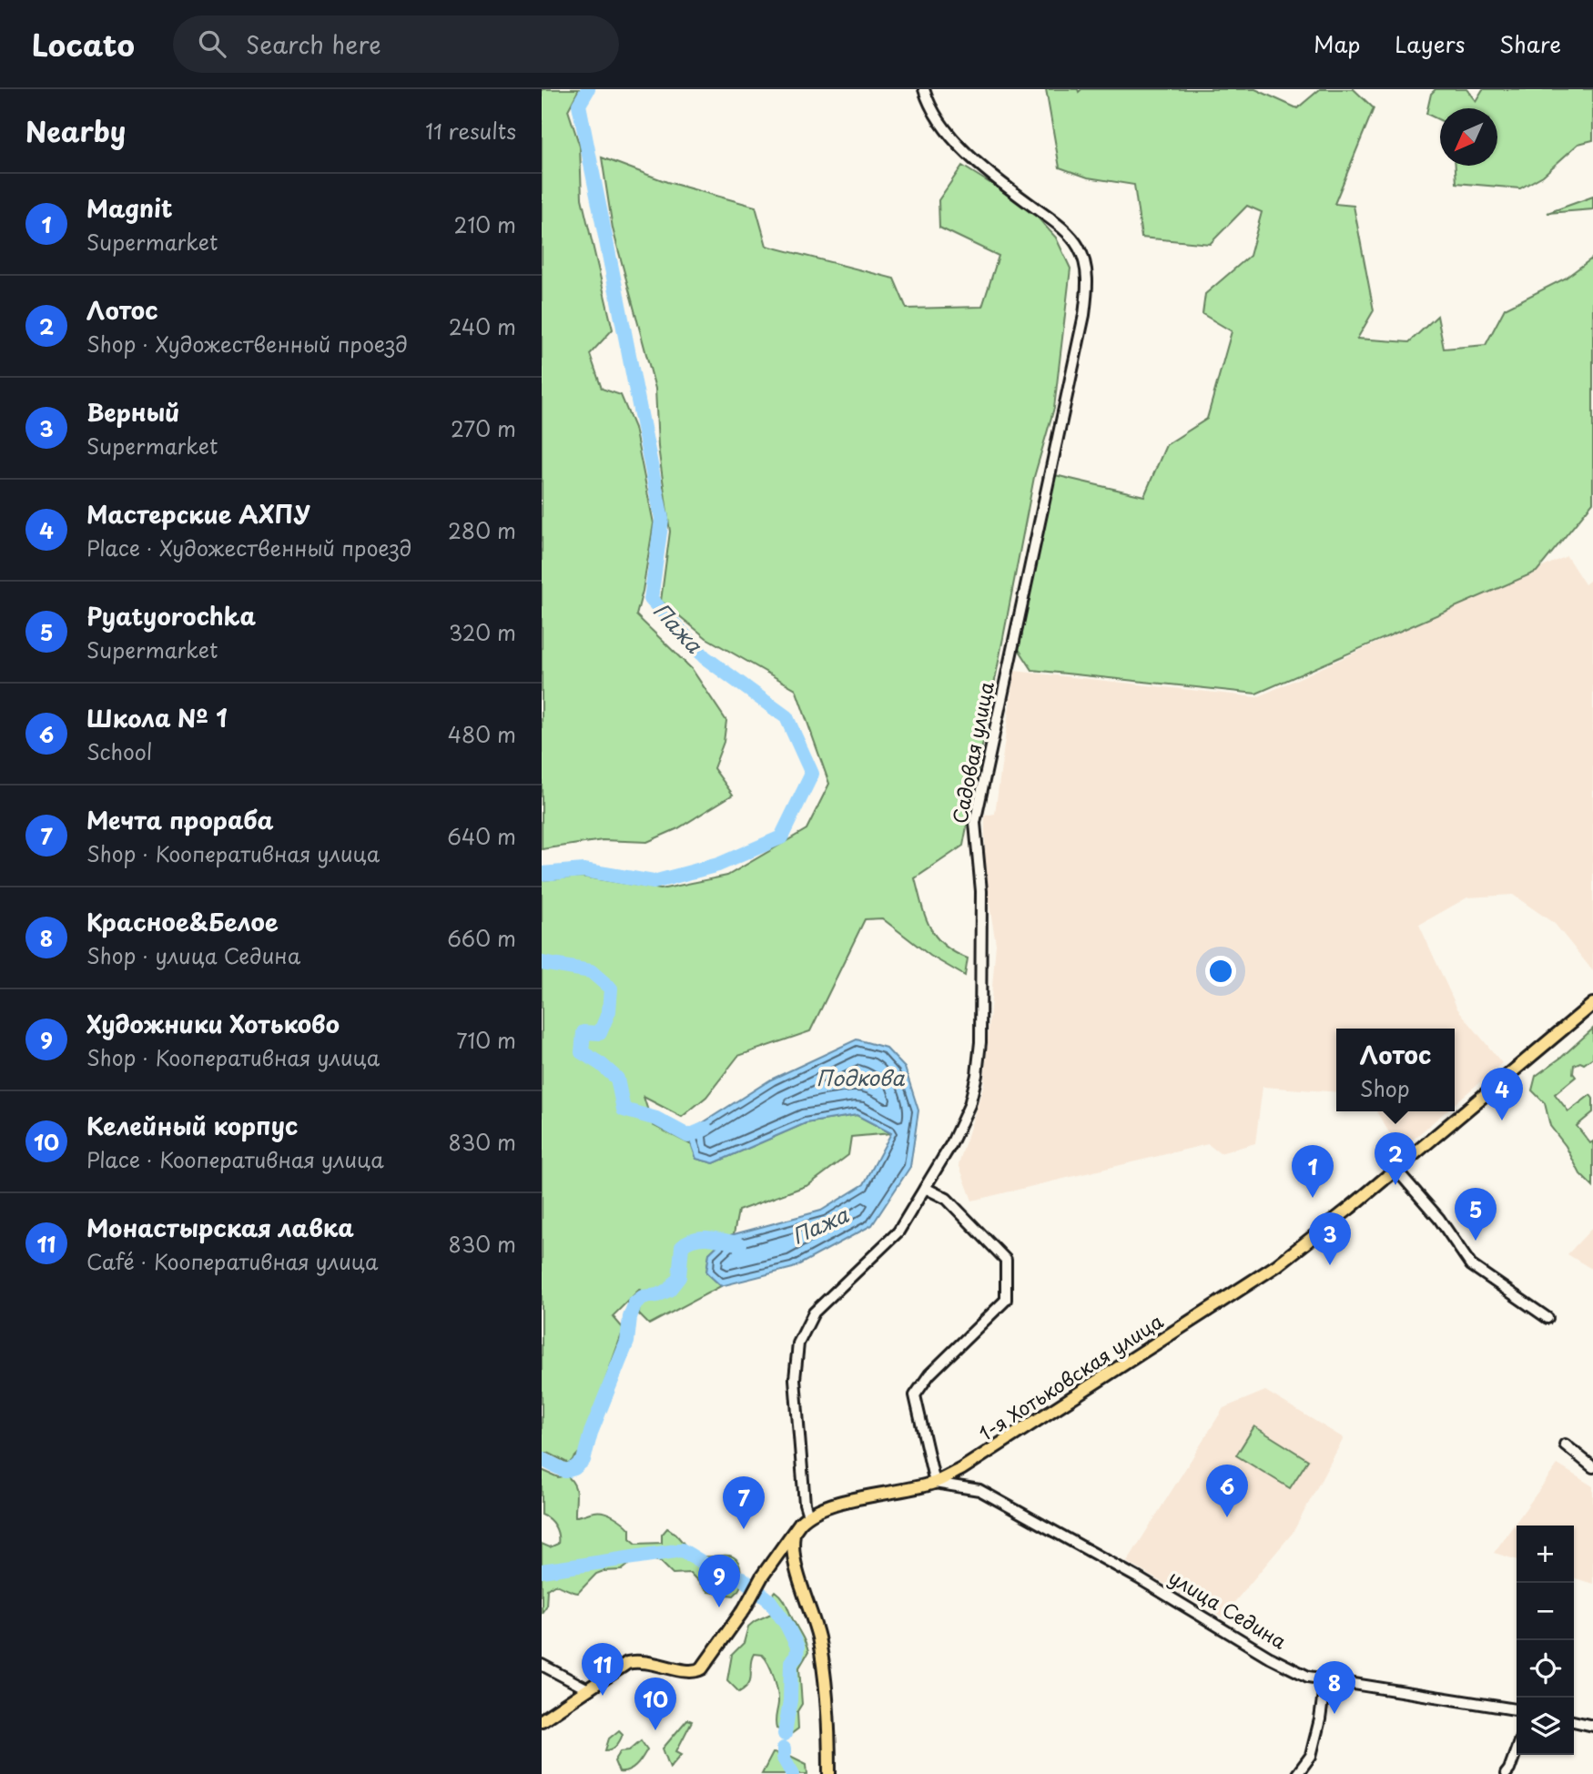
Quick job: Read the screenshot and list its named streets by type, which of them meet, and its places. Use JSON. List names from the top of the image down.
{
  "streets": {
    "main road": ["1-я Хотьковская улица"],
    "street": ["Садовая улица", "улица Седина"]
  },
  "crossings": [
    ["Садовая улица", "1-я Хотьковская улица"],
    ["1-я Хотьковская улица", "улица Седина"]
  ],
  "water": ["Пажа", "Подкова"],
  "north": "bottom left",
  "page": {
    "header": "Locato",
    "search": "Search here",
    "nav": ["Map", "Layers", "Share"],
    "heading": ["Nearby", "11 results"],
    "list": [
      {
        "mark": "1",
        "name": "Magnit",
        "note": "Supermarket",
        "value": "210 m"
      },
      {
        "mark": "2",
        "name": "Лотос",
        "note": "Shop · Художественный проезд",
        "value": "240 m"
      },
      {
        "mark": "3",
        "name": "Верный",
        "note": "Supermarket",
        "value": "270 m"
      },
      {
        "mark": "4",
        "name": "Мастерские АХПУ",
        "note": "Place · Художественный проезд",
        "value": "280 m"
      },
      {
        "mark": "5",
        "name": "Pyatyorochka",
        "note": "Supermarket",
        "value": "320 m"
      },
      {
        "mark": "6",
        "name": "Школа № 1",
        "note": "School",
        "value": "480 m"
      },
      {
        "mark": "7",
        "name": "Мечта прораба",
        "note": "Shop · Кооперативная улица",
        "value": "640 m"
      },
      {
        "mark": "8",
        "name": "Красное&Белое",
        "note": "Shop · улица Седина",
        "value": "660 m"
      },
      {
        "mark": "9",
        "name": "Художники Хотьково",
        "note": "Shop · Кооперативная улица",
        "value": "710 m"
      },
      {
        "mark": "10",
        "name": "Келейный корпус",
        "note": "Place · Кооперативная улица",
        "value": "830 m"
      },
      {
        "mark": "11",
        "name": "Монастырская лавка",
        "note": "Café · Кооперативная улица",
        "value": "830 m"
      }
    ],
    "popup": ["Лотос", "Shop"],
    "pins": [
      "4",
      "2",
      "1",
      "5",
      "3",
      "6",
      "7",
      "9",
      "11",
      "8",
      "10"
    ],
    "map_buttons": ["+", "−"]
  }
}
